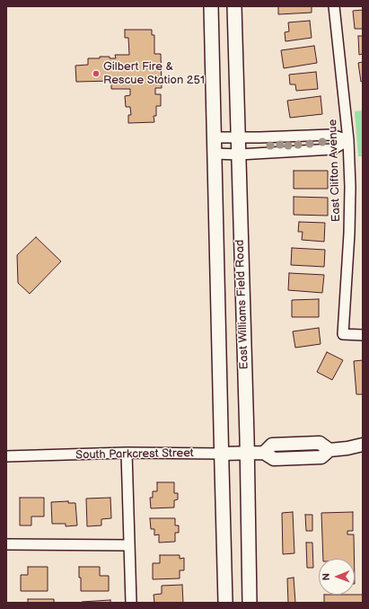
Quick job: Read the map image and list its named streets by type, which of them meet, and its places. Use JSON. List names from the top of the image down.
{
  "streets": {
    "main road": ["East Williams Field Road"],
    "street": ["East Clifton Avenue", "South Parkcrest Street"]
  },
  "crossings": [
    ["East Williams Field Road", "South Parkcrest Street"]
  ],
  "places": ["Gilbert Fire & Rescue Station 251"],
  "north": "left"
}
